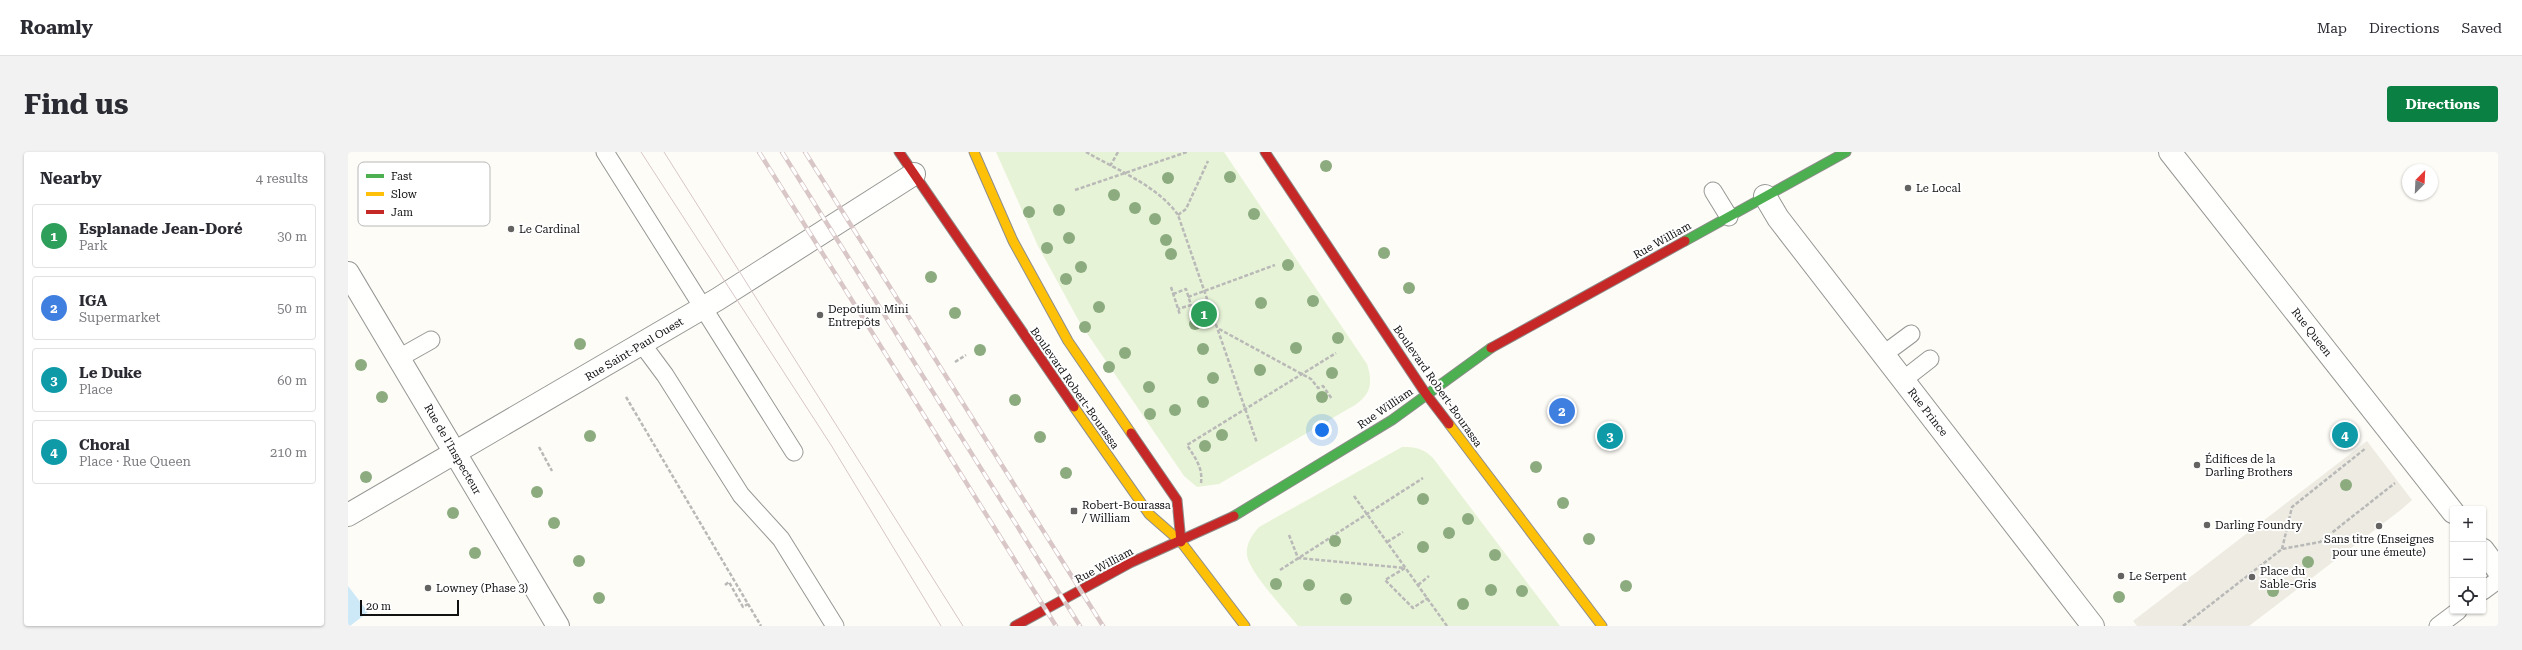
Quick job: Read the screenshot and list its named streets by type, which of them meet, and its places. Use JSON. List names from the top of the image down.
{
  "streets": {
    "main road": ["Rue William", "Boulevard Robert-Bourassa"],
    "street": [
      "Rue Queen",
      "Rue Saint-Paul Ouest",
      "Rue Prince",
      "Rue de l'Inspecteur"
    ]
  },
  "crossings": [
    ["Rue William", "Boulevard Robert-Bourassa"],
    ["Rue William", "Rue Prince"],
    ["Rue Saint-Paul Ouest", "Boulevard Robert-Bourassa"],
    ["Rue Saint-Paul Ouest", "Rue de l'Inspecteur"]
  ],
  "places": {
    "other": [
      "Le Local",
      "Le Cardinal",
      "Depotium Mini Entrepôts",
      "Édifices de la Darling Brothers",
      "Darling Foundry",
      "Sans titre (Enseignes pour une émeute)",
      "Le Serpent",
      "Place du Sable-Gris",
      "Lowney (Phase 3)"
    ],
    "transit": ["Robert-Bourassa / William"]
  },
  "legend": ["Fast", "Slow", "Jam"],
  "scale_bar": "20 m",
  "north": "top right",
  "page": {
    "header": "Roamly",
    "nav": ["Map", "Directions", "Saved"],
    "buttons": "Directions",
    "title": "Find us",
    "heading": ["Nearby", "4 results"],
    "list": [
      {
        "mark": "1",
        "name": "Esplanade Jean-Doré",
        "note": "Park",
        "value": "30 m"
      },
      {
        "mark": "2",
        "name": "IGA",
        "note": "Supermarket",
        "value": "50 m"
      },
      {
        "mark": "3",
        "name": "Le Duke",
        "note": "Place",
        "value": "60 m"
      },
      {
        "mark": "4",
        "name": "Choral",
        "note": "Place · Rue Queen",
        "value": "210 m"
      }
    ],
    "pins": [
      "1",
      "2",
      "4",
      "3"
    ],
    "map_buttons": ["+", "−"],
    "scale": "20 m"
  }
}
